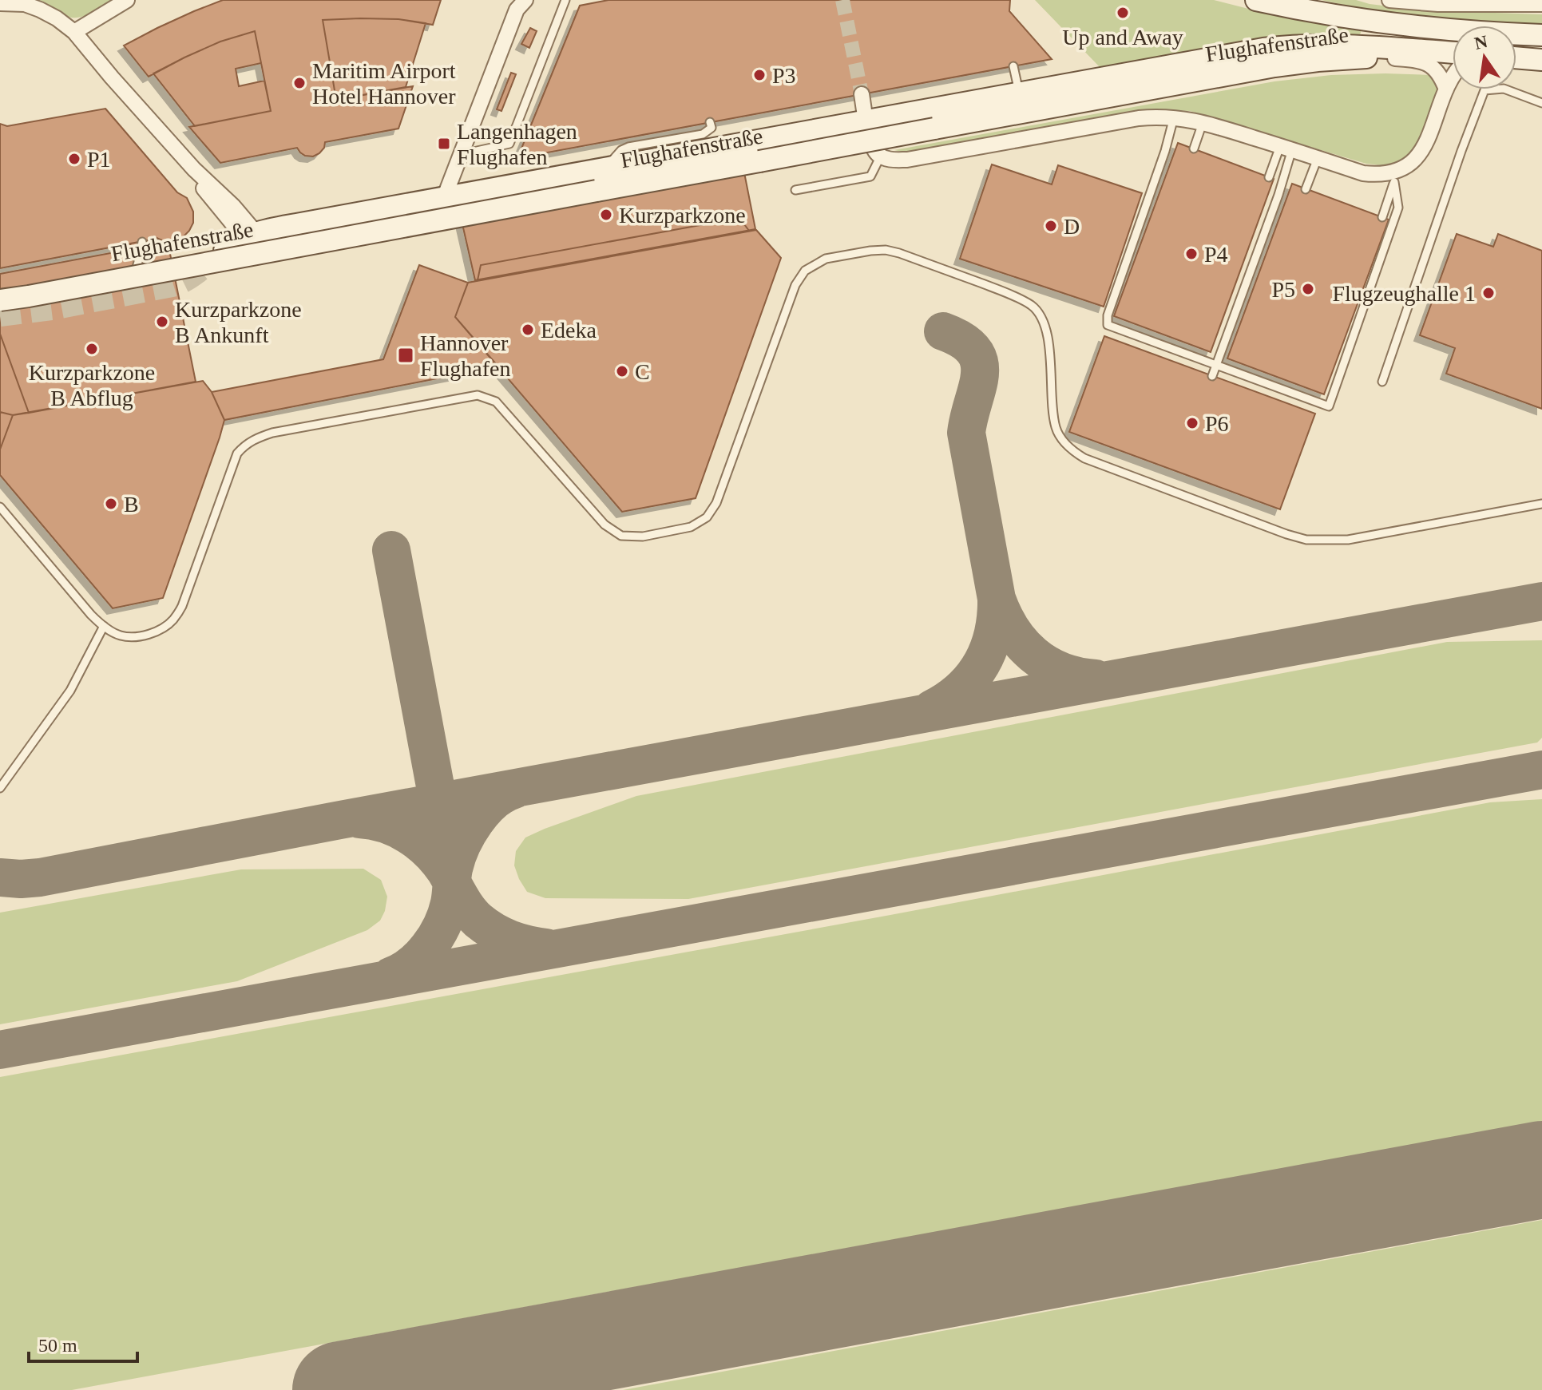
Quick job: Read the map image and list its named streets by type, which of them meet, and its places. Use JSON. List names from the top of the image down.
{
  "streets": {
    "main road": ["Flughafenstraße"]
  },
  "places": {
    "other": [
      "Up and Away",
      "P3",
      "Maritim Airport Hotel Hannover",
      "P1",
      "Kurzparkzone",
      "D",
      "P4",
      "P5",
      "Flugzeughalle 1",
      "Kurzparkzone B Ankunft",
      "Edeka",
      "Kurzparkzone B Abflug",
      "C",
      "P6",
      "B"
    ],
    "transit": ["Langenhagen Flughafen", "Hannover Flughafen"]
  },
  "scale_bar": "50 m",
  "north": "top"
}
